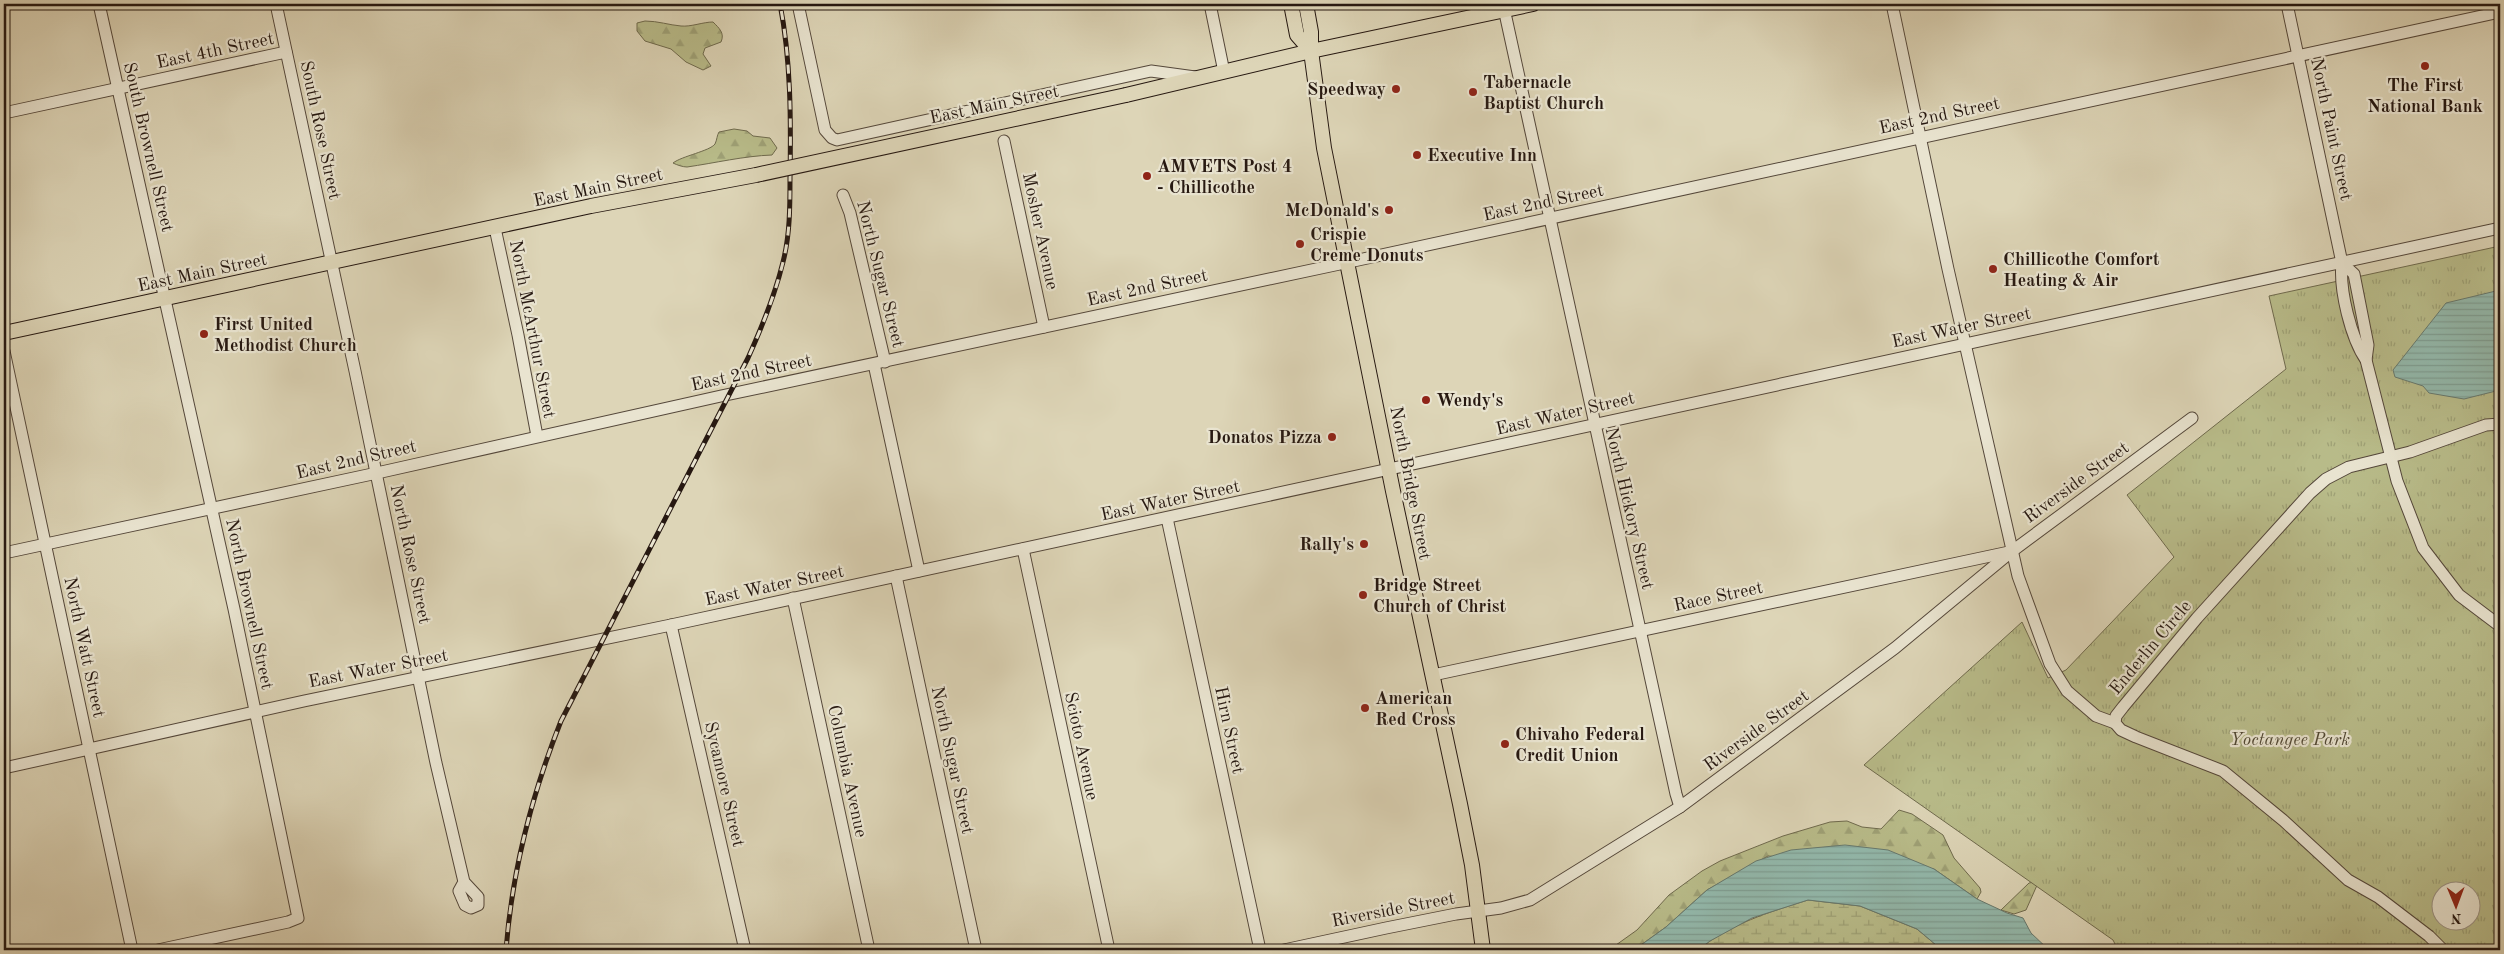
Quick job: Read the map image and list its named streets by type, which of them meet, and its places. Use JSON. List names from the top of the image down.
{
  "streets": {
    "main road": ["East Main Street", "North Bridge Street"],
    "street": [
      "East 4th Street",
      "East 2nd Street",
      "North Paint Street",
      "South Rose Street",
      "South Brownell Street",
      "Mosher Avenue",
      "North Sugar Street",
      "East Water Street",
      "North McArthur Street",
      "Riverside Street",
      "North Hickory Street",
      "North Rose Street",
      "Race Street",
      "North Brownell Street",
      "North Watt Street",
      "Enderlin Circle",
      "Hirn Street",
      "Scioto Avenue",
      "Columbia Avenue",
      "Sycamore Street"
    ]
  },
  "crossings": [
    ["East 4th Street", "South Rose Street"],
    ["East 4th Street", "South Brownell Street"],
    ["East Main Street", "South Rose Street"],
    ["East Main Street", "South Brownell Street"],
    ["East Main Street", "North McArthur Street"],
    ["East Main Street", "North Bridge Street"],
    ["East Main Street", "North Hickory Street"],
    ["East Main Street", "North Rose Street"],
    ["East Main Street", "North Brownell Street"],
    ["East 2nd Street", "North Paint Street"],
    ["East 2nd Street", "Mosher Avenue"],
    ["East 2nd Street", "North Sugar Street"],
    ["East 2nd Street", "North McArthur Street"],
    ["East 2nd Street", "North Bridge Street"],
    ["East 2nd Street", "North Hickory Street"],
    ["East 2nd Street", "North Rose Street"],
    ["East 2nd Street", "North Brownell Street"],
    ["East 2nd Street", "North Watt Street"],
    ["North Paint Street", "East Water Street"],
    ["North Paint Street", "Enderlin Circle"],
    ["South Rose Street", "North Rose Street"],
    ["South Brownell Street", "North Brownell Street"],
    ["North Sugar Street", "East Water Street"],
    ["East Water Street", "North Bridge Street"],
    ["East Water Street", "North Hickory Street"],
    ["East Water Street", "North Rose Street"],
    ["East Water Street", "North Brownell Street"],
    ["East Water Street", "North Watt Street"],
    ["East Water Street", "Hirn Street"],
    ["East Water Street", "Scioto Avenue"],
    ["East Water Street", "Columbia Avenue"],
    ["East Water Street", "Sycamore Street"],
    ["Riverside Street", "North Bridge Street"],
    ["Riverside Street", "North Hickory Street"],
    ["Riverside Street", "Race Street"],
    ["North Bridge Street", "Race Street"],
    ["North Hickory Street", "Race Street"]
  ],
  "parks": ["Yoctangee Park"],
  "places": [
    "The First National Bank",
    "Speedway",
    "Tabernacle Baptist Church",
    "Executive Inn",
    "AMVETS Post 4 - Chillicothe",
    "McDonald's",
    "Crispie Creme Donuts",
    "Chillicothe Comfort Heating & Air",
    "First United Methodist Church",
    "Wendy's",
    "Donatos Pizza",
    "Rally's",
    "Bridge Street Church of Christ",
    "American Red Cross",
    "Chivaho Federal Credit Union"
  ],
  "north": "bottom"
}
